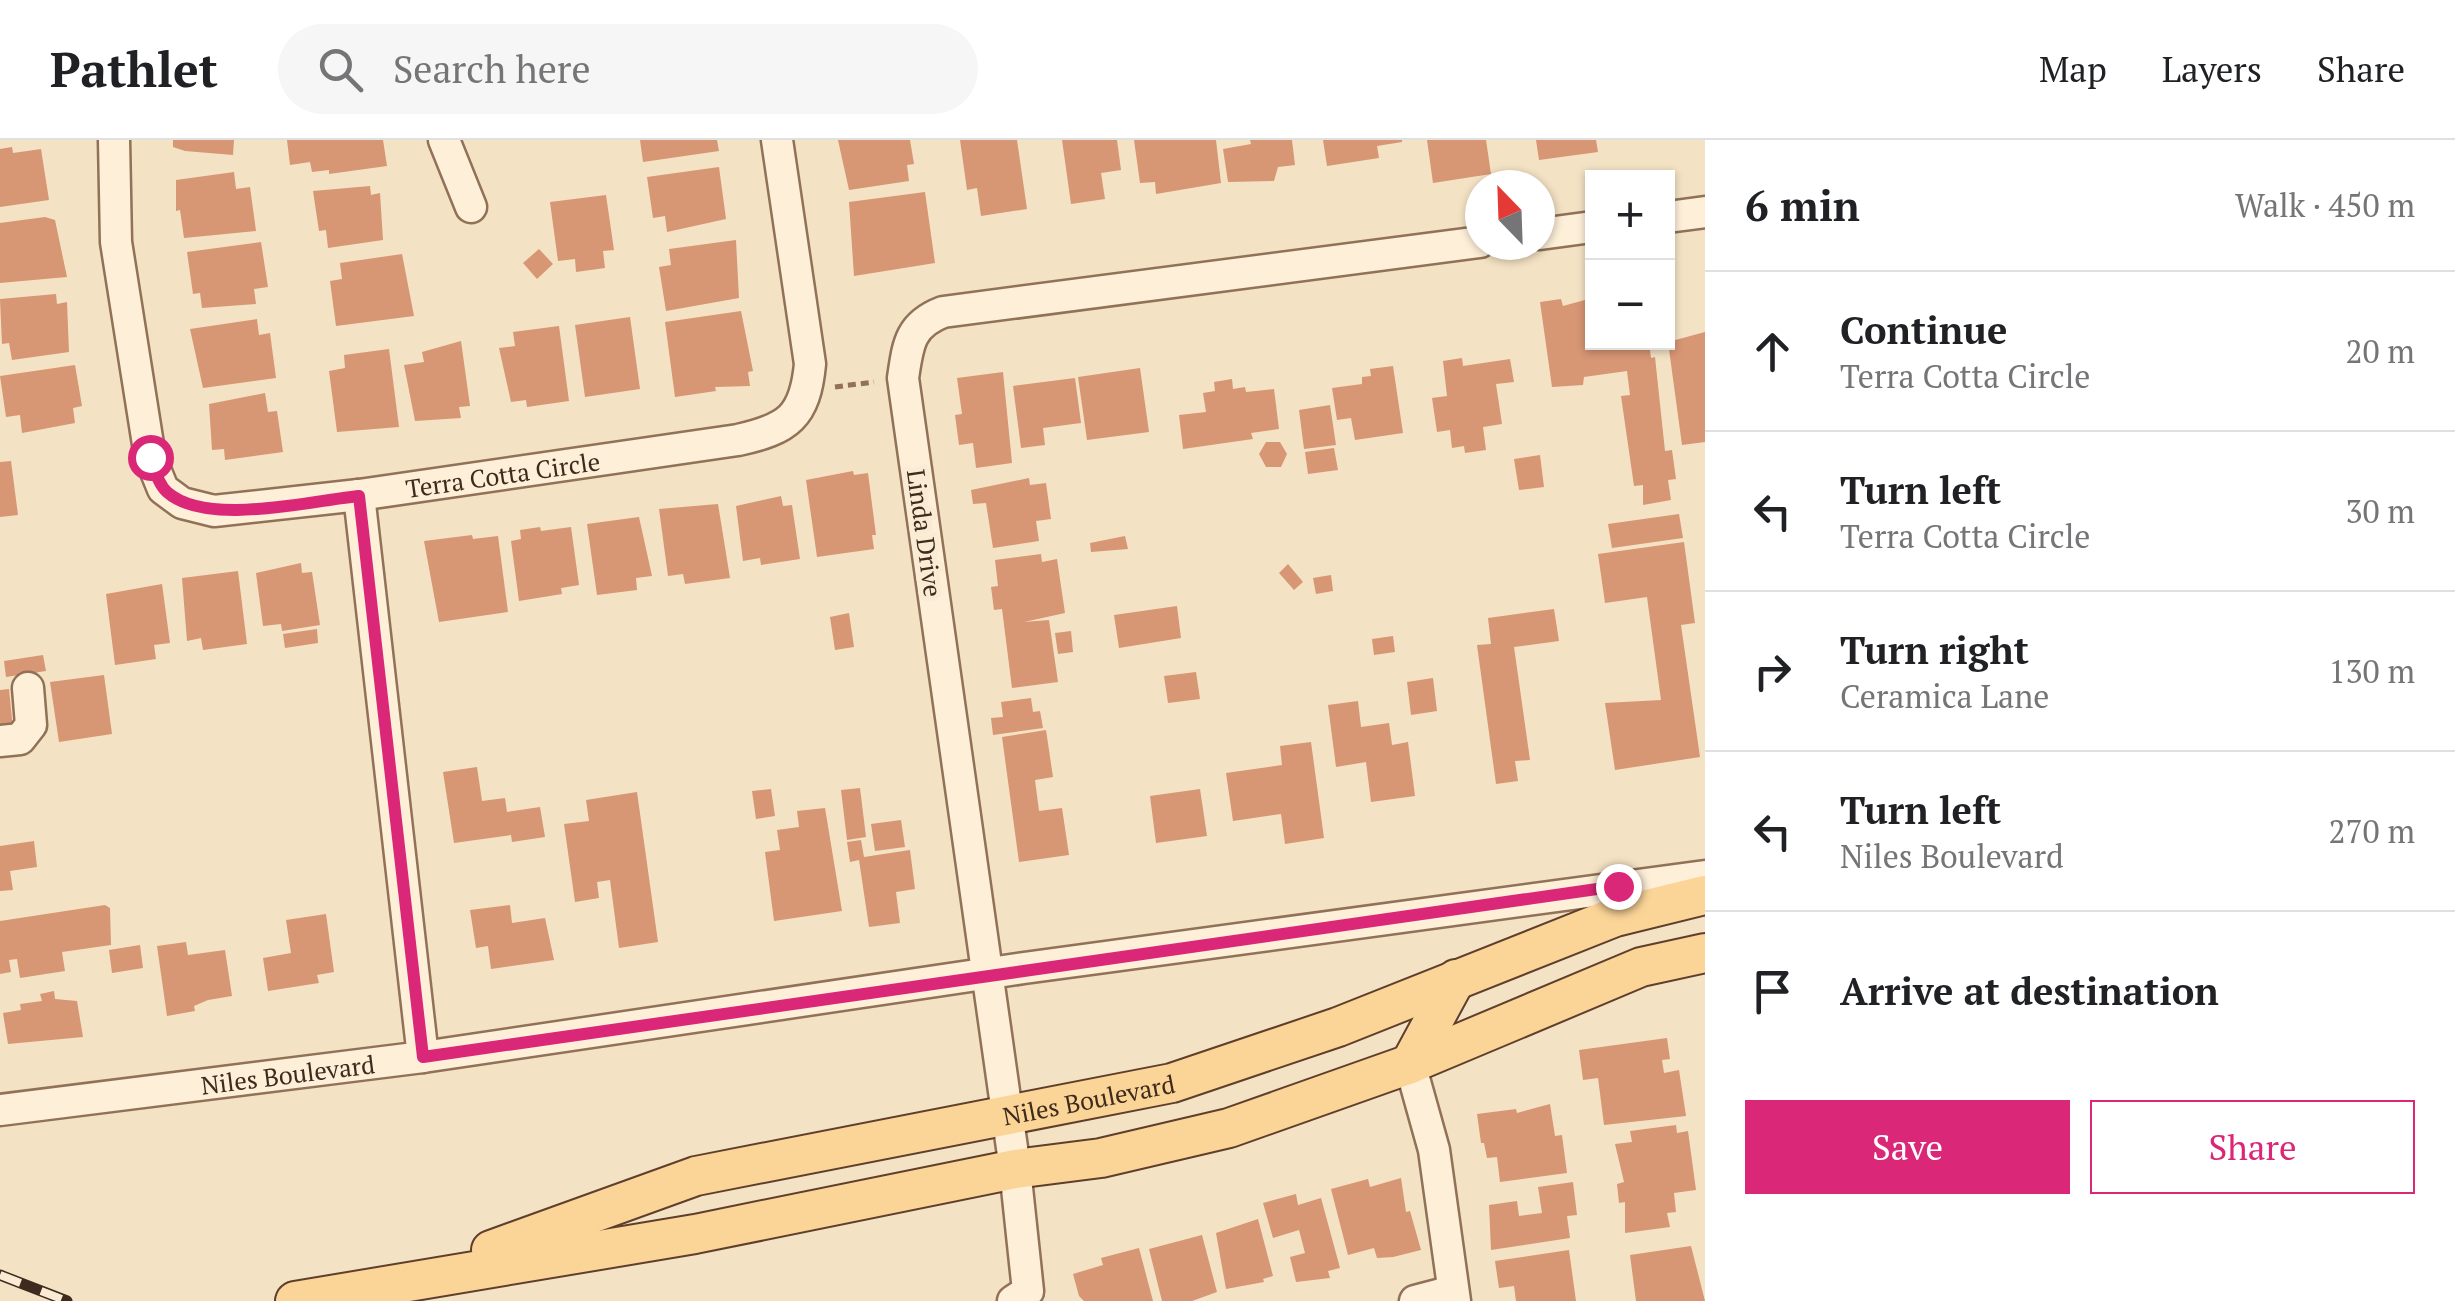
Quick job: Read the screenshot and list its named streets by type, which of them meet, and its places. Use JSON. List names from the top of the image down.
{
  "streets": {
    "main road": ["Niles Boulevard"],
    "street": ["Terra Cotta Circle", "Linda Drive"]
  },
  "crossings": [
    ["Linda Drive", "Niles Boulevard"]
  ],
  "north": "top left",
  "page": {
    "header": "Pathlet",
    "search": "Search here",
    "nav": ["Map", "Layers", "Share"],
    "heading": ["6 min", "Walk · 450 m"],
    "map_buttons": ["+", "−"],
    "list": [
      ["Continue", "Terra Cotta Circle", "20 m"],
      ["Turn left", "Terra Cotta Circle", "30 m"],
      ["Turn right", "Ceramica Lane", "130 m"],
      ["Turn left", "Niles Boulevard", "270 m"],
      "Arrive at destination"
    ],
    "buttons": ["Save", "Share"]
  }
}
